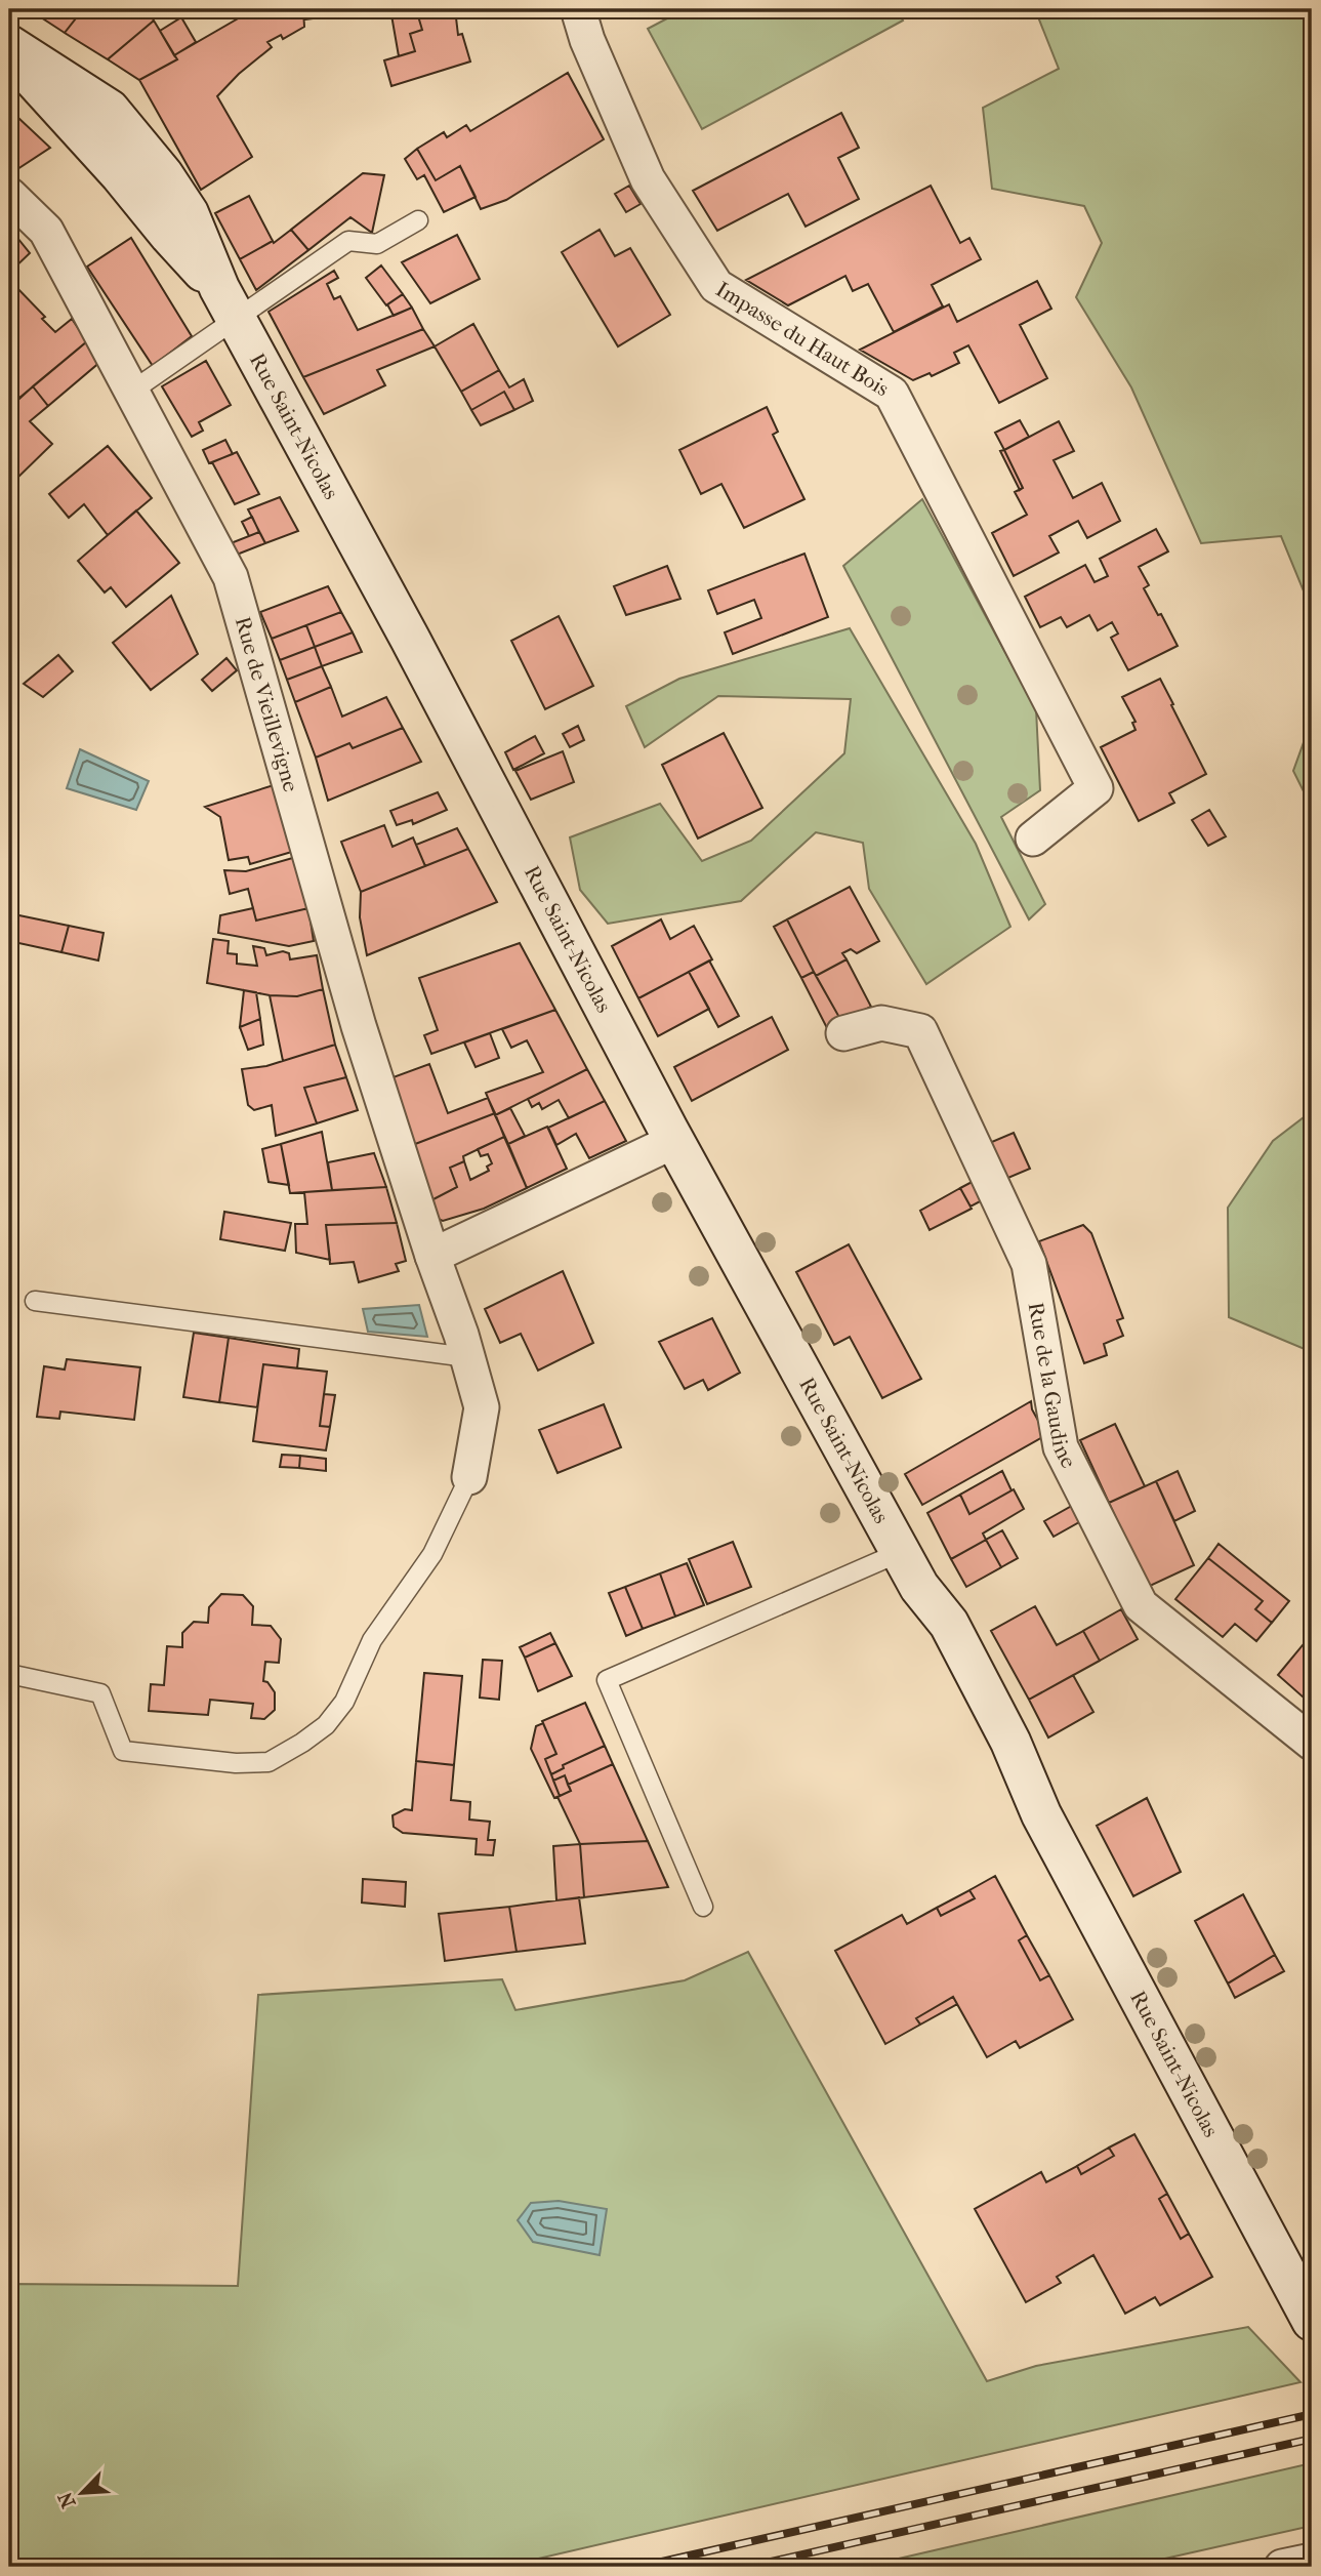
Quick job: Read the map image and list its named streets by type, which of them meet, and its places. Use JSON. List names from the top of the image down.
{
  "streets": {
    "main road": ["Rue Saint-Nicolas"],
    "street": ["Impasse du Haut Bois", "Rue de Vieillevigne", "Rue de la Gaudine"]
  },
  "north": "bottom left"
}
